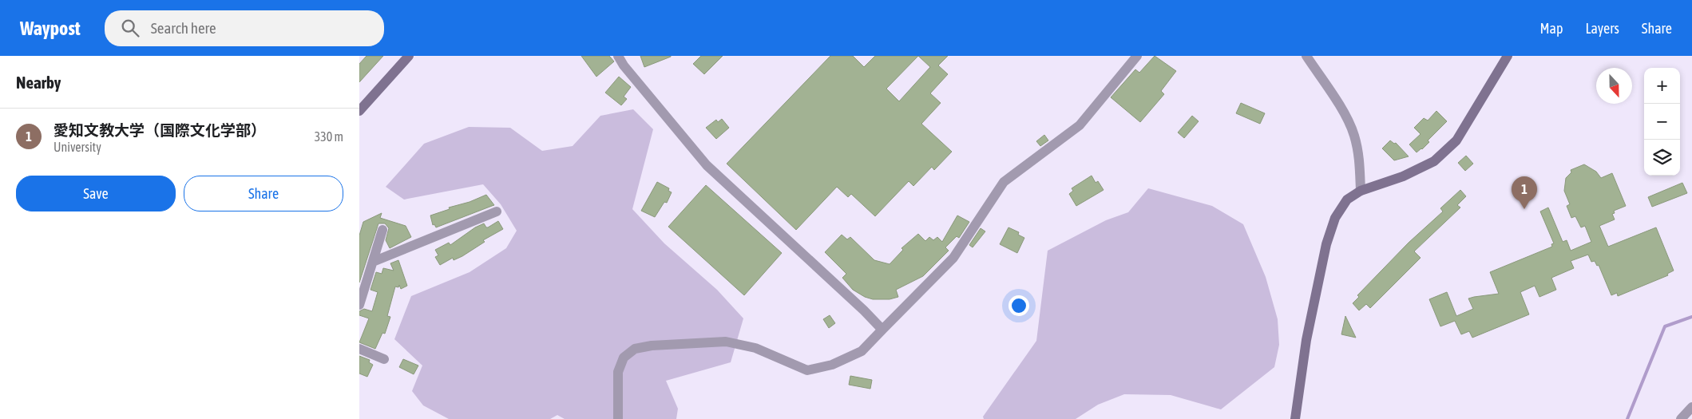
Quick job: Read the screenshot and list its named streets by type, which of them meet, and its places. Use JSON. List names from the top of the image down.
{
  "north": "bottom",
  "page": {
    "header": "Waypost",
    "search": "Search here",
    "nav": ["Map", "Layers", "Share"],
    "heading": "Nearby",
    "map_buttons": ["+", "−"],
    "list": [
      {
        "mark": "1",
        "name": "愛知文教大学（国際文化学部）",
        "note": "University",
        "value": "330 m"
      }
    ],
    "buttons": ["Save", "Share"],
    "pins": "1"
  }
}
